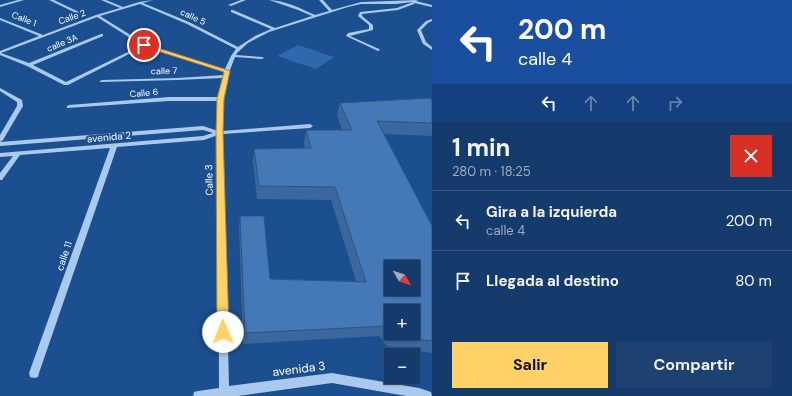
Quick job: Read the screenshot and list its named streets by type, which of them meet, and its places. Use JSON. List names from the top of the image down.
{
  "streets": {
    "street": [
      "Calle 2",
      "calle 5",
      "Calle 1",
      "calle 3A",
      "calle 7",
      "Calle 6",
      "avenida 2",
      "Calle 3",
      "calle 11",
      "avenida 3"
    ]
  },
  "crossings": [
    ["Calle 2", "calle 5"],
    ["Calle 2", "Calle 1"],
    ["calle 5", "Calle 3"],
    ["calle 7", "Calle 3"],
    ["Calle 6", "Calle 3"],
    ["avenida 2", "Calle 3"],
    ["avenida 2", "calle 11"],
    ["Calle 3", "avenida 3"]
  ],
  "north": "bottom right",
  "page": {
    "turn": ["200 m", "calle 4"],
    "heading": ["1 min", "280 m · 18:25"],
    "list": [
      {
        "name": "Gira a la izquierda",
        "note": "calle 4",
        "value": "200 m"
      },
      {
        "name": "Llegada al destino",
        "value": "80 m"
      }
    ],
    "map_buttons": ["+", "−"],
    "buttons": ["Salir", "Compartir"]
  }
}
